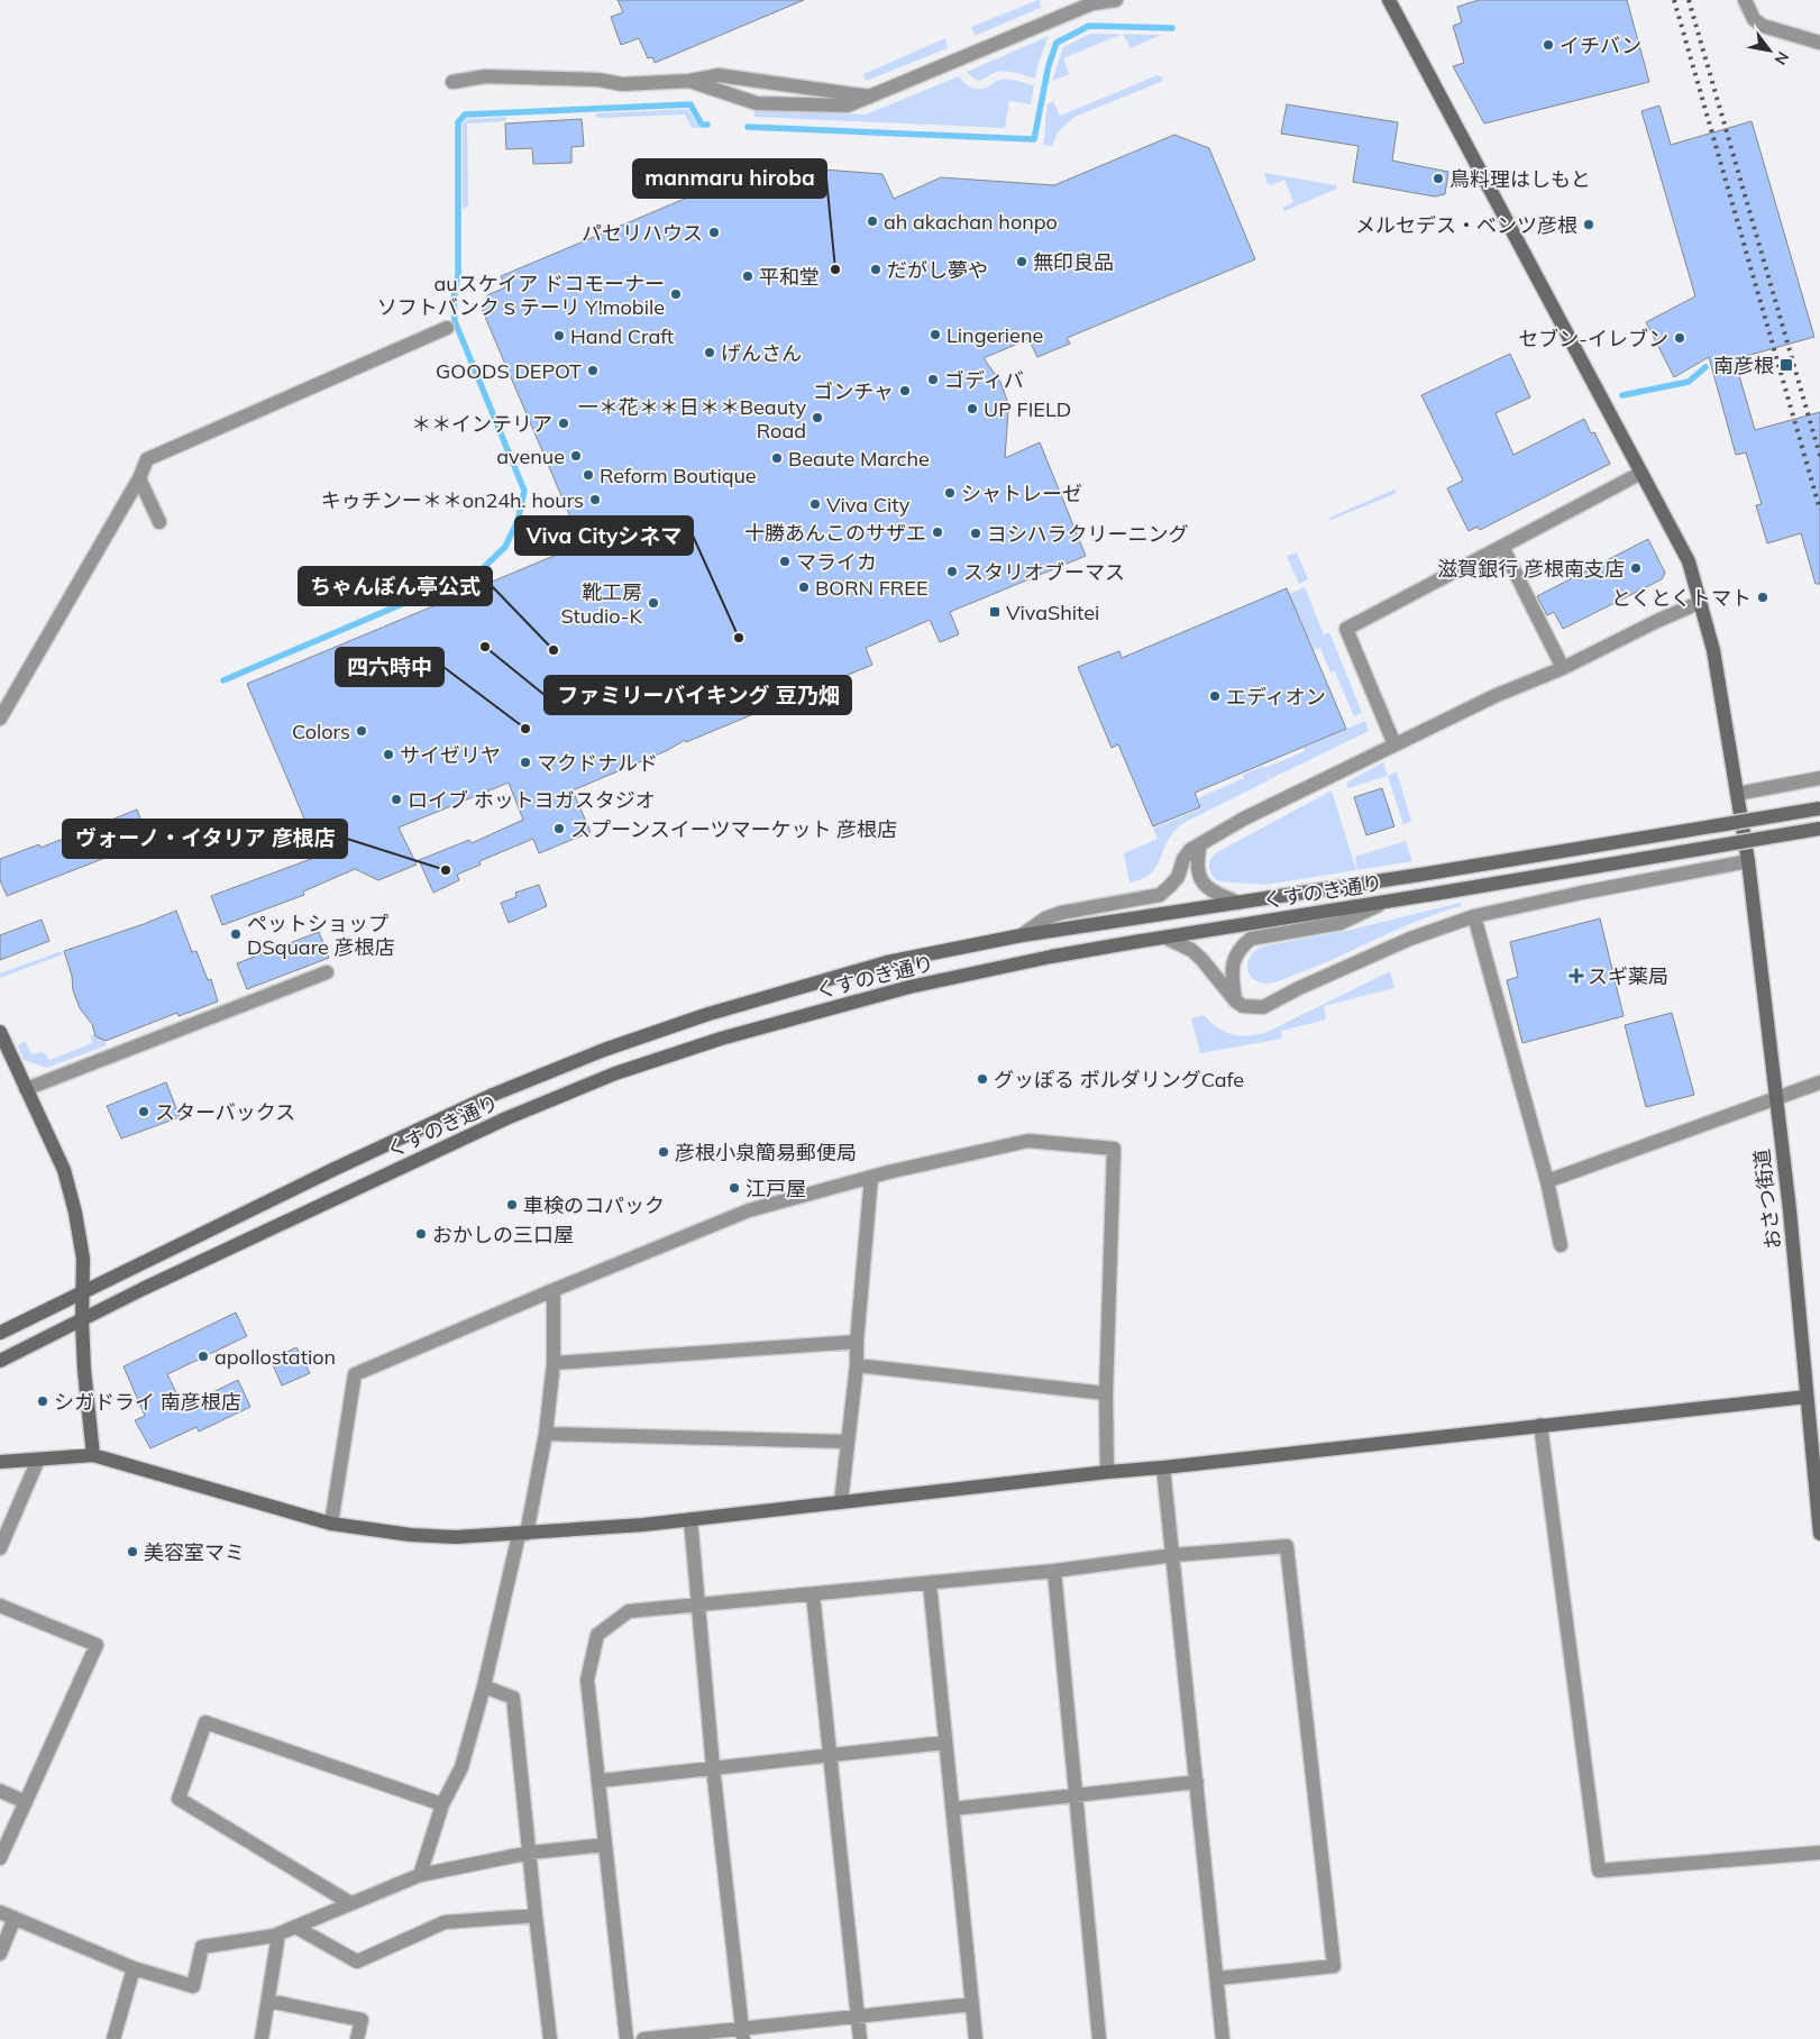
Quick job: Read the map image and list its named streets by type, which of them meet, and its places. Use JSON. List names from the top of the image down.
{
  "streets": {
    "street": ["くすのき通り", "おさつ街道"]
  },
  "places": {
    "other": [
      "イチバン",
      "鳥料理はしもと",
      "ah akachan honpo",
      "メルセデス・ベンツ彦根",
      "パセリハウス",
      "無印良品",
      "manmaru hiroba",
      "だがし夢や",
      "平和堂",
      "auスケイア ドコモーナー ソフトバンクｓテーリ Y!mobile",
      "Lingeriene",
      "Hand Craft",
      "セブン-イレブン",
      "げんさん",
      "GOODS DEPOT",
      "ゴディバ",
      "ゴンチャ",
      "UP FIELD",
      "一＊花＊＊日＊＊Beauty Road",
      "＊＊インテリア",
      "avenue",
      "Beaute Marche",
      "Reform Boutique",
      "シャトレーゼ",
      "キゥチンー＊＊on24h. hours",
      "Viva City",
      "十勝あんこのサザエ",
      "ヨシハラクリーニング",
      "マライカ",
      "滋賀銀行 彦根南支店",
      "スタリオブーマス",
      "BORN FREE",
      "とくとくトマト",
      "靴工房 Studio-K",
      "Viva Cityシネマ",
      "ファミリーバイキング 豆乃畑",
      "ちゃんぽん亭公式",
      "エディオン",
      "四六時中",
      "Colors",
      "サイゼリヤ",
      "マクドナルド",
      "ロイブ ホットヨガスタジオ",
      "スプーンスイーツマーケット 彦根店",
      "ヴォーノ・イタリア 彦根店",
      "ペットショップ DSquare 彦根店",
      "グッぽる ボルダリングCafe",
      "スターバックス",
      "彦根小泉簡易郵便局",
      "江戸屋",
      "車検のコパック",
      "おかしの三口屋",
      "apollostation",
      "シガドライ 南彦根店",
      "美容室マミ"
    ],
    "transit": ["南彦根", "VivaShitei"],
    "health": ["スギ薬局"]
  },
  "north": "bottom right"
}
